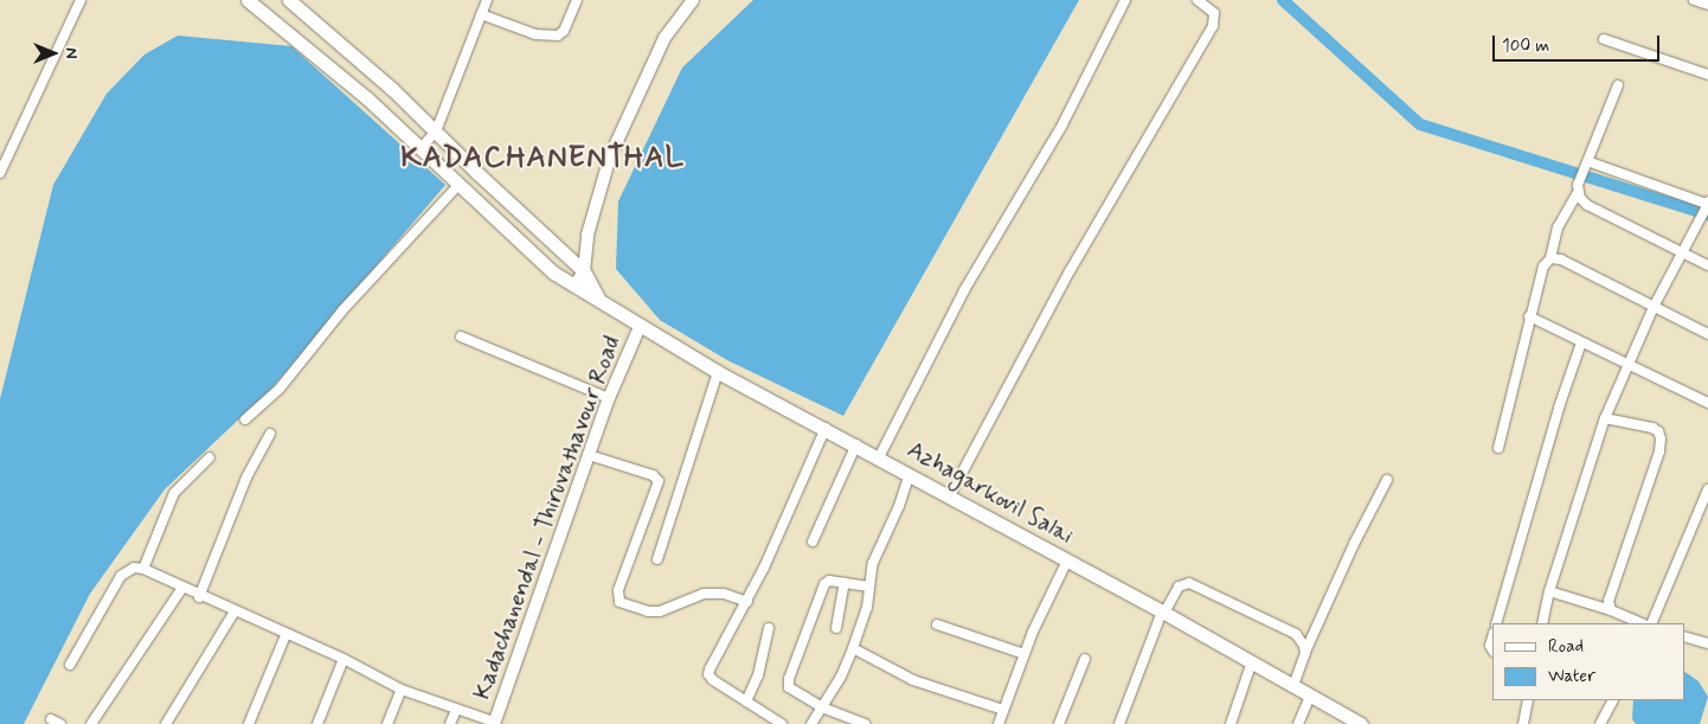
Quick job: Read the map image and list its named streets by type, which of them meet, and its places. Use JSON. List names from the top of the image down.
{
  "streets": {
    "main road": ["Azhagarkovil Salai", "Kadachanendal - Thiruvathavour Road"]
  },
  "crossings": [
    ["Azhagarkovil Salai", "Kadachanendal - Thiruvathavour Road"]
  ],
  "districts": ["KADACHANENTHAL"],
  "legend": ["Road", "Water"],
  "scale_bar": "100 m",
  "north": "right"
}
